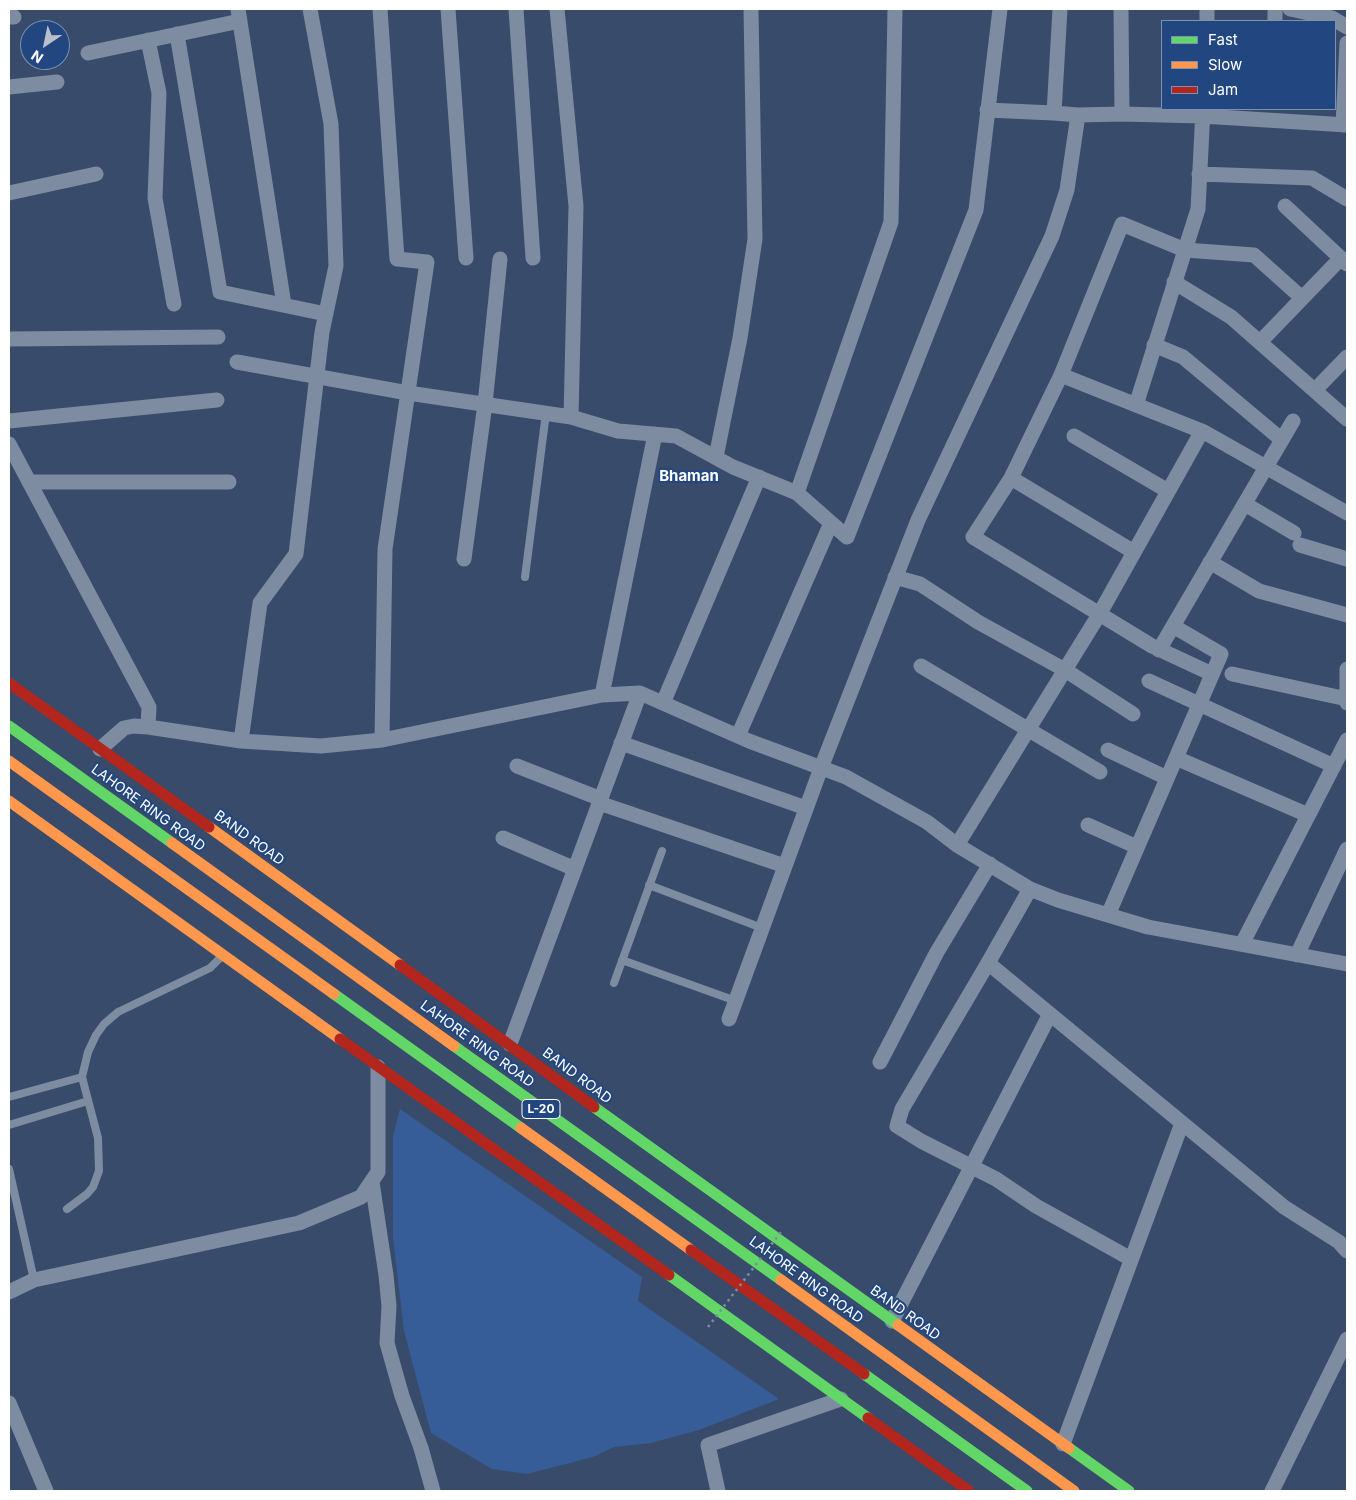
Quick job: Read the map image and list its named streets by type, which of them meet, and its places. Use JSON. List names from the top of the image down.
{
  "streets": {
    "main road": ["LAHORE RING ROAD", "BAND ROAD", "L-20"]
  },
  "districts": ["Bhaman"],
  "legend": ["Fast", "Slow", "Jam"],
  "north": "bottom left"
}
